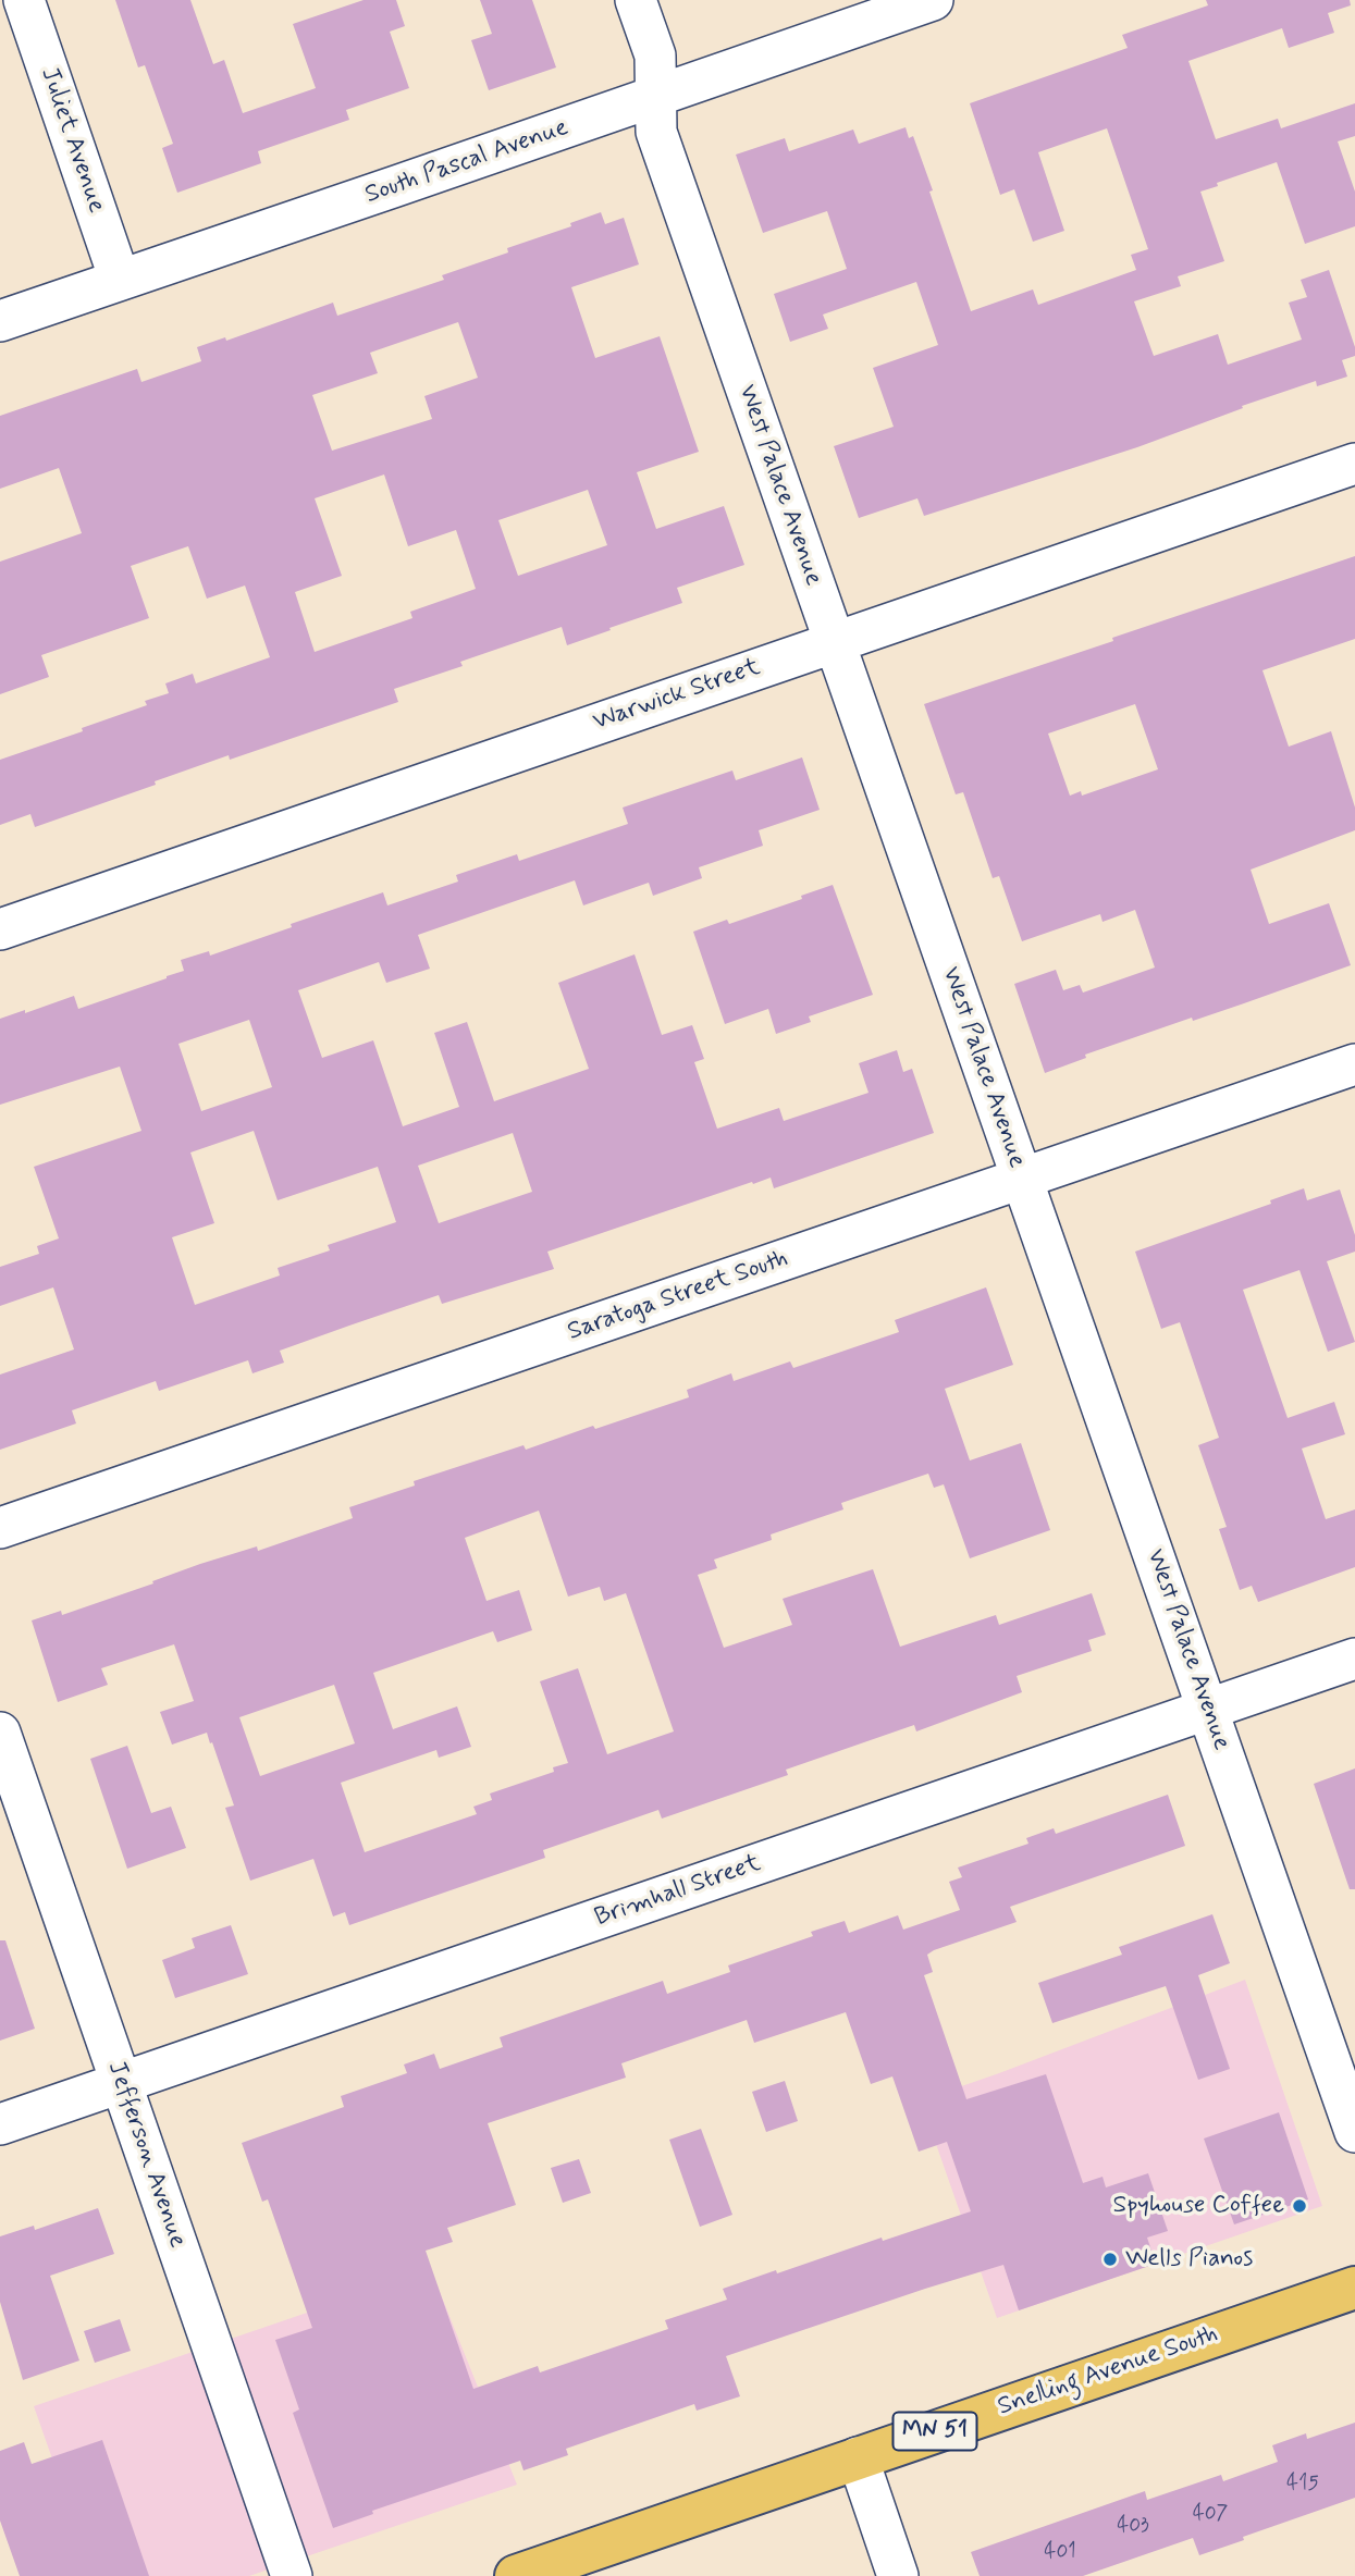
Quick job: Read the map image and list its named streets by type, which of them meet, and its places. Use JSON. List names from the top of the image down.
{
  "streets": {
    "main road": ["Snelling Avenue South", "MN 51"],
    "street": [
      "Juliet Avenue",
      "South Pascal Avenue",
      "West Palace Avenue",
      "Warwick Street",
      "Saratoga Street South",
      "Brimhall Street",
      "Jefferson Avenue"
    ]
  },
  "crossings": [
    ["Juliet Avenue", "South Pascal Avenue"],
    ["South Pascal Avenue", "West Palace Avenue"],
    ["West Palace Avenue", "Warwick Street"],
    ["West Palace Avenue", "Saratoga Street South"],
    ["West Palace Avenue", "Brimhall Street"],
    ["Brimhall Street", "Jefferson Avenue"]
  ],
  "places": ["Spyhouse Coffee", "Wells Pianos"],
  "house_numbers": [
    "415",
    "407",
    "403",
    "401"
  ]
}
